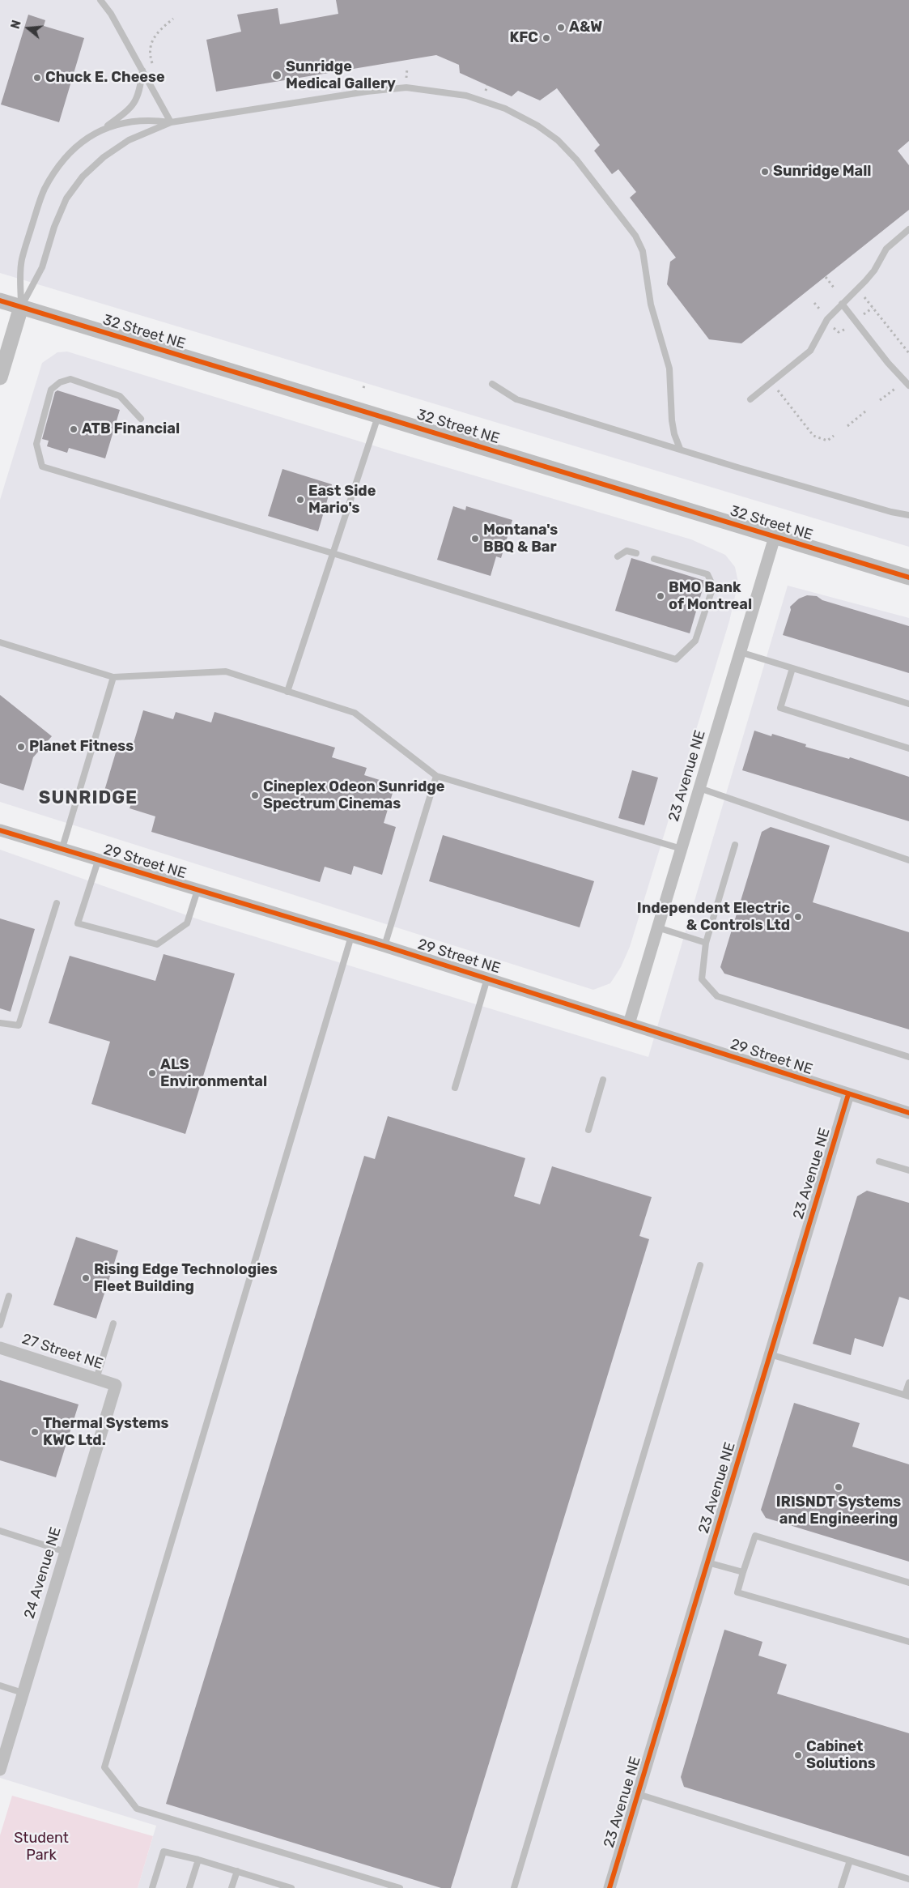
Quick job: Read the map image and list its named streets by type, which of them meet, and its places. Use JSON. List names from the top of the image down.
{
  "streets": {
    "street": [
      "32 Street NE",
      "23 Avenue NE",
      "29 Street NE",
      "27 Street NE",
      "24 Avenue NE"
    ]
  },
  "crossings": [
    ["32 Street NE", "23 Avenue NE"],
    ["23 Avenue NE", "29 Street NE"],
    ["27 Street NE", "24 Avenue NE"]
  ],
  "districts": ["SUNRIDGE"],
  "parks": ["Student Park"],
  "places": [
    "A&W",
    "KFC",
    "Sunridge Medical Gallery",
    "Chuck E. Cheese",
    "Sunridge Mall",
    "ATB Financial",
    "East Side Mario's",
    "Montana's BBQ & Bar",
    "BMO Bank of Montreal",
    "Planet Fitness",
    "Cineplex Odeon Sunridge Spectrum Cinemas",
    "Independent Electric & Controls Ltd",
    "ALS Environmental",
    "Rising Edge Technologies Fleet Building",
    "Thermal Systems KWC Ltd.",
    "IRISNDT Systems and Engineering",
    "Cabinet Solutions"
  ],
  "north": "left"
}
